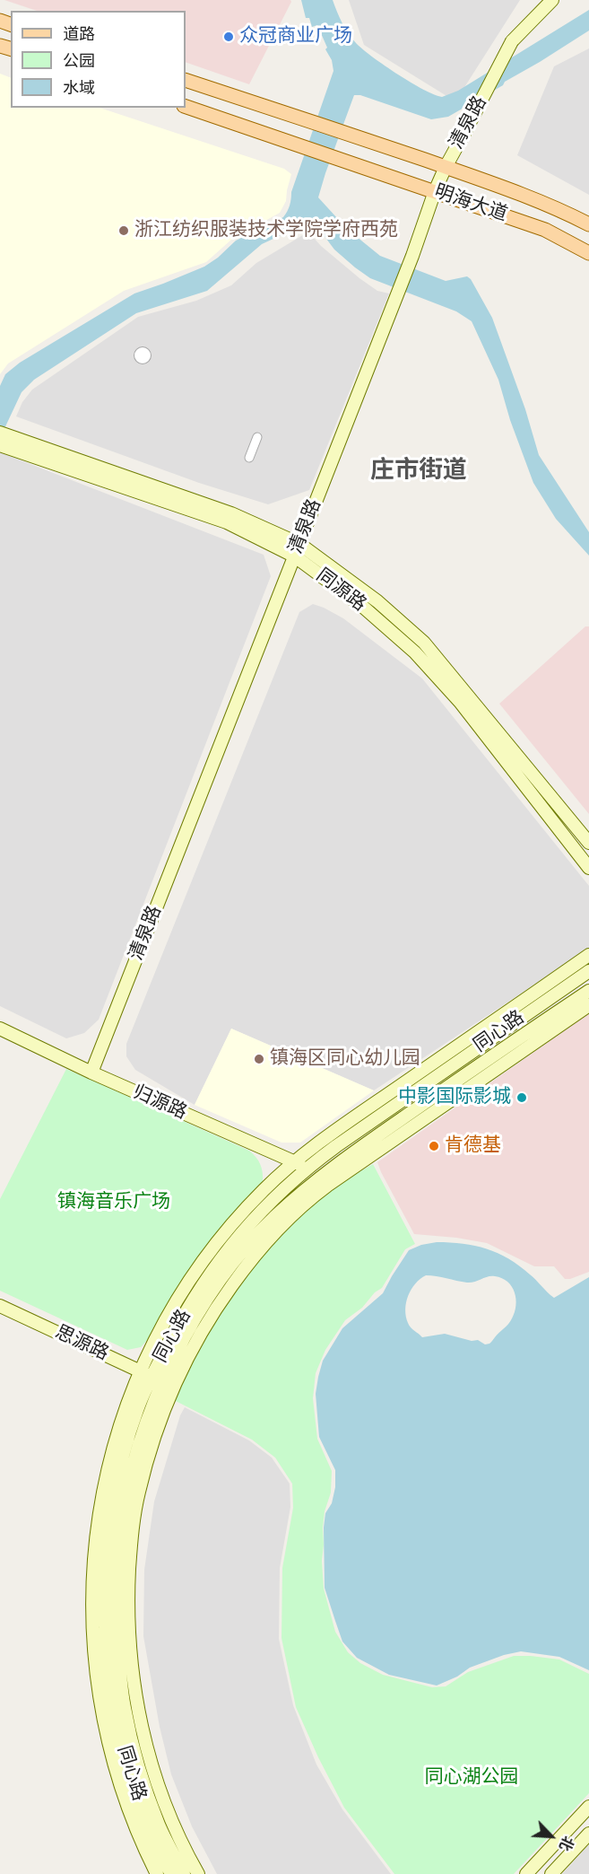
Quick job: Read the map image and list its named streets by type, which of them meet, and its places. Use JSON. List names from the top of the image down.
{
  "streets": {
    "main road": ["明海大道"],
    "street": [
      "清泉路",
      "同源路",
      "同心路",
      "归源路",
      "思源路"
    ]
  },
  "crossings": [
    ["清泉路", "明海大道"],
    ["清泉路", "同源路"],
    ["清泉路", "归源路"],
    ["同心路", "归源路"],
    ["同心路", "思源路"]
  ],
  "districts": ["庄市街道"],
  "parks": ["镇海音乐广场", "同心湖公园"],
  "places": [
    "众冠商业广场",
    "浙江纺织服装技术学院学府西苑",
    "镇海区同心幼儿园",
    "中影国际影城",
    "肯德基"
  ],
  "legend": ["道路", "公园", "水域"],
  "north": "bottom right"
}
